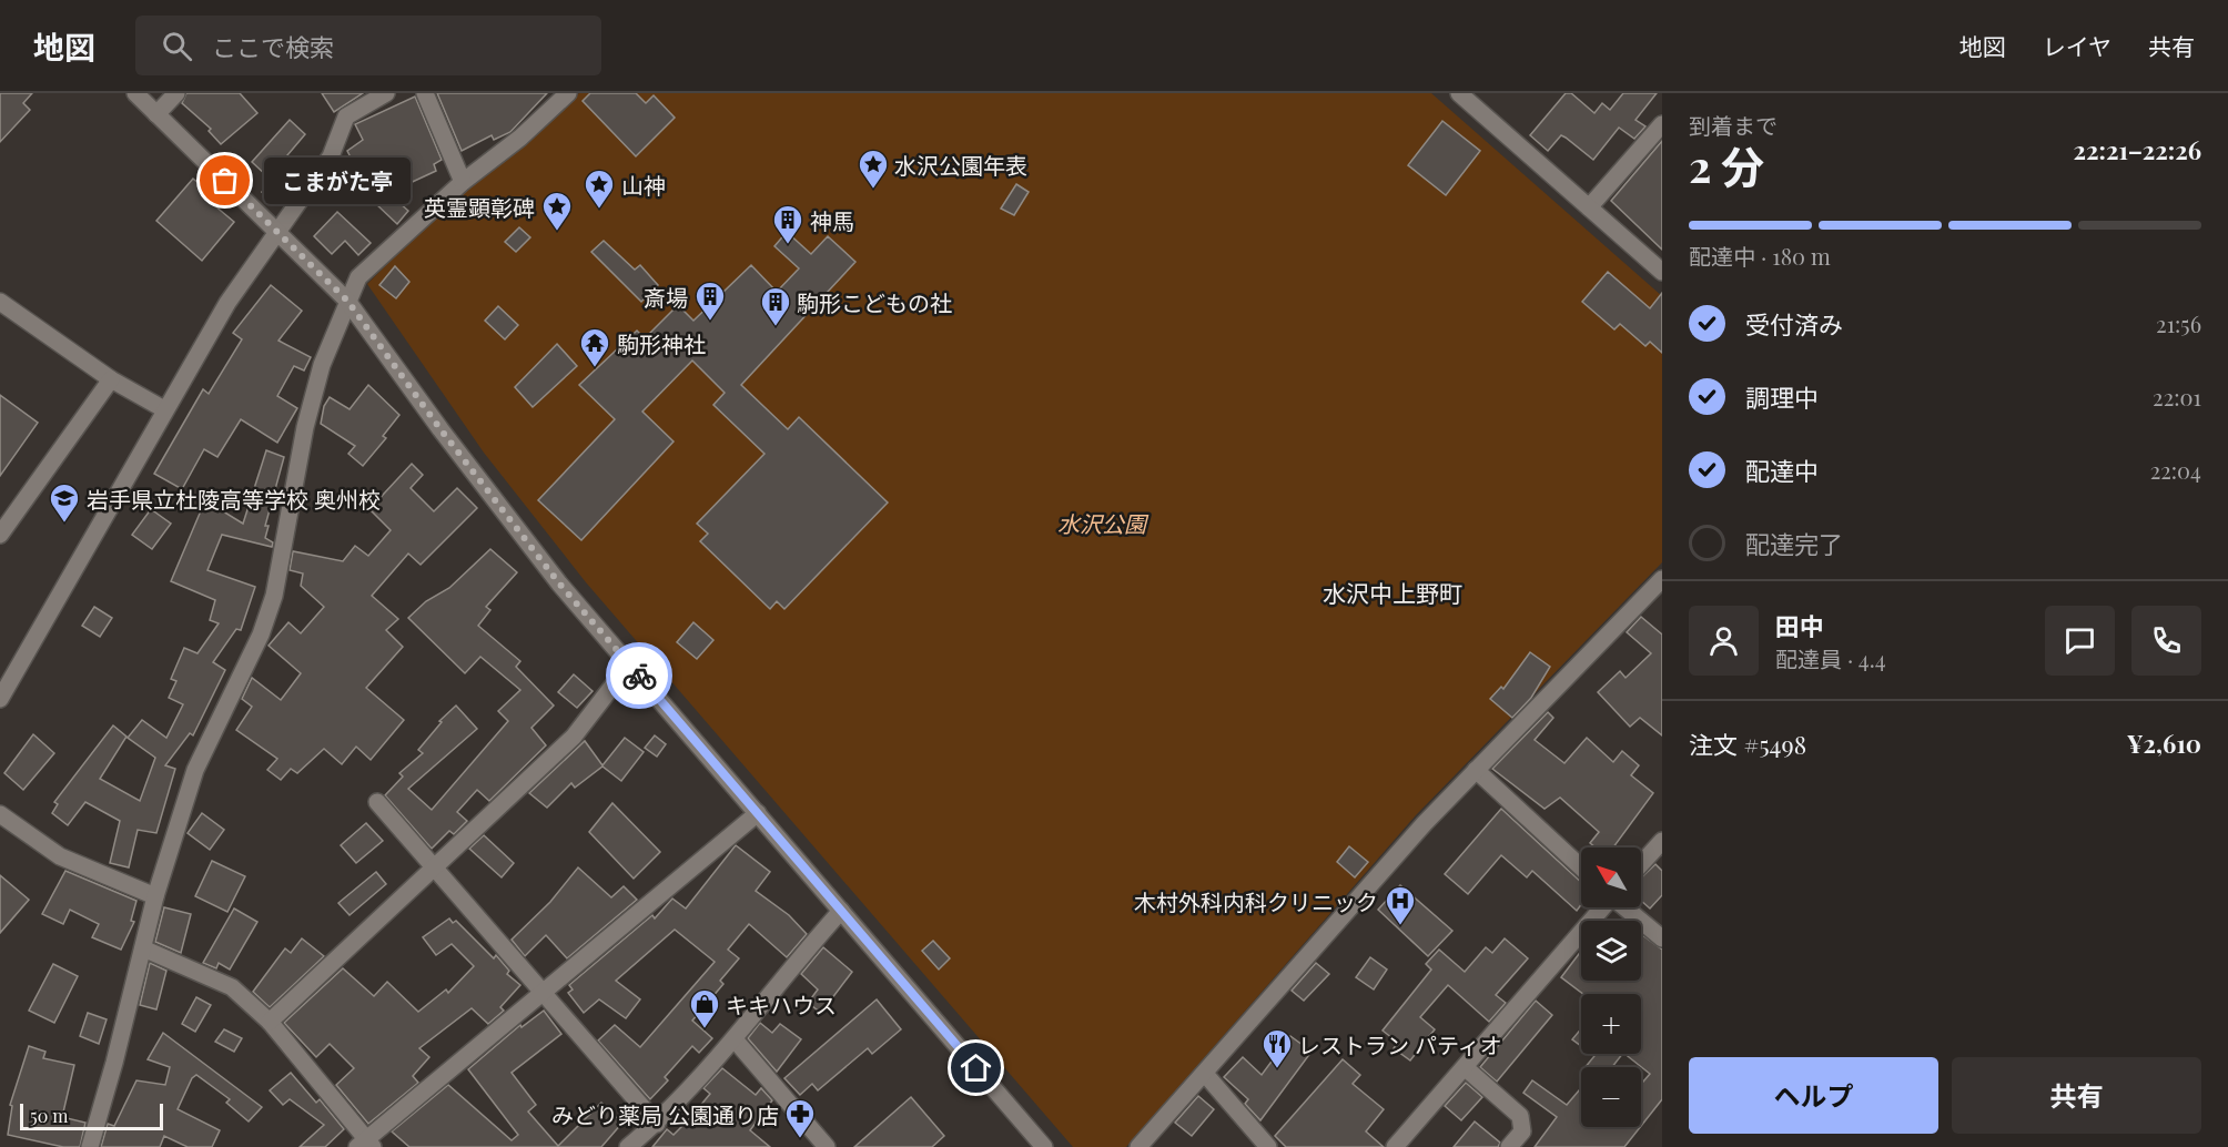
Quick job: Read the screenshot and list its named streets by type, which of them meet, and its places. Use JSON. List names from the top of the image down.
{
  "districts": ["水沢中上野町"],
  "parks": ["水沢公園"],
  "places": {
    "other": ["こまがた亭"],
    "place": ["水沢公園年表", "山神", "英霊顕彰碑"],
    "building": ["神馬", "斎場", "駒形こどもの社"],
    "temple": ["駒形神社"],
    "school or university": ["岩手県立杜陵高等学校 奥州校"],
    "hospital": ["木村外科内科クリニック"],
    "shop": ["キキハウス"],
    "restaurant": ["レストラン パティオ"],
    "pharmacy": ["みどり薬局 公園通り店"]
  },
  "scale_bar": "50 m",
  "north": "top left",
  "page": {
    "header": "地図",
    "search": "ここで検索",
    "nav": ["地図", "レイヤ", "共有"],
    "heading": ["2 分", "到着まで", "22:21–22:26"],
    "panel": [
      "田中",
      "配達員 · 4.4",
      "注文 #5498",
      "¥2,610"
    ],
    "bubble": "こまがた亭",
    "bar": "配達中 · 180 m",
    "list": [
      ["受付済み", "21:56"],
      ["調理中", "22:01"],
      ["配達中", "22:04"],
      "配達完了"
    ],
    "map_buttons": ["+", "−"],
    "buttons": ["ヘルプ", "共有"],
    "scale": "50 m"
  }
}
